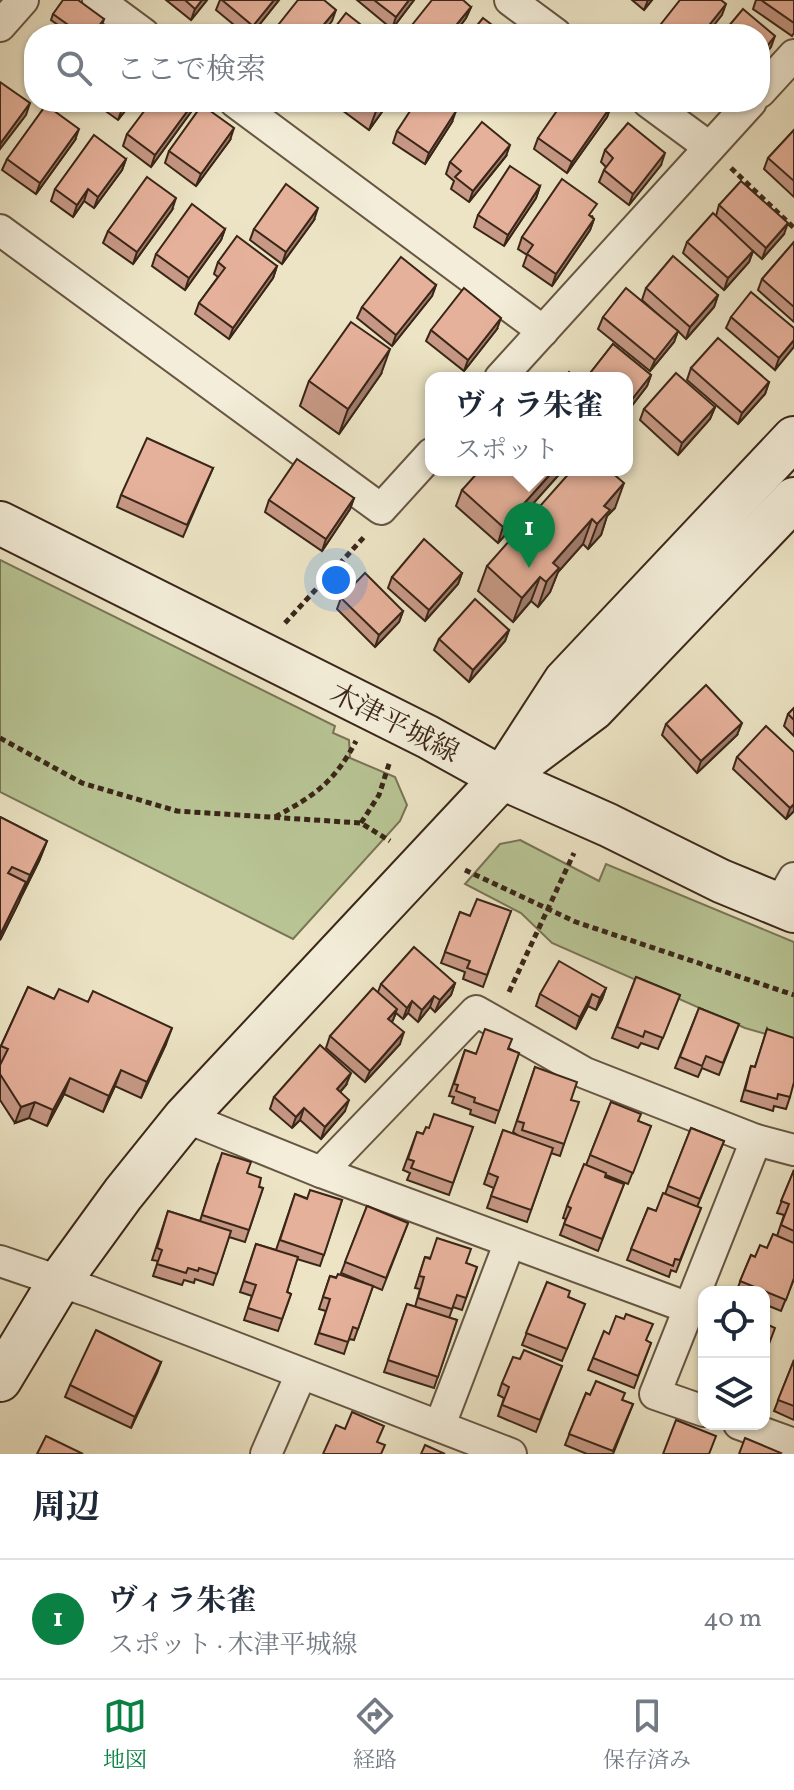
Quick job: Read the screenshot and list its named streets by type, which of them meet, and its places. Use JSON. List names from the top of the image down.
{
  "streets": {
    "street": ["木津平城線"]
  },
  "page": {
    "search": "ここで検索",
    "popup": ["ヴィラ朱雀", "スポット"],
    "pins": "1",
    "heading": "周辺",
    "list": [
      {
        "mark": "1",
        "name": "ヴィラ朱雀",
        "note": "スポット · 木津平城線",
        "value": "40 m"
      }
    ],
    "nav": ["地図", "経路", "保存済み"]
  }
}
